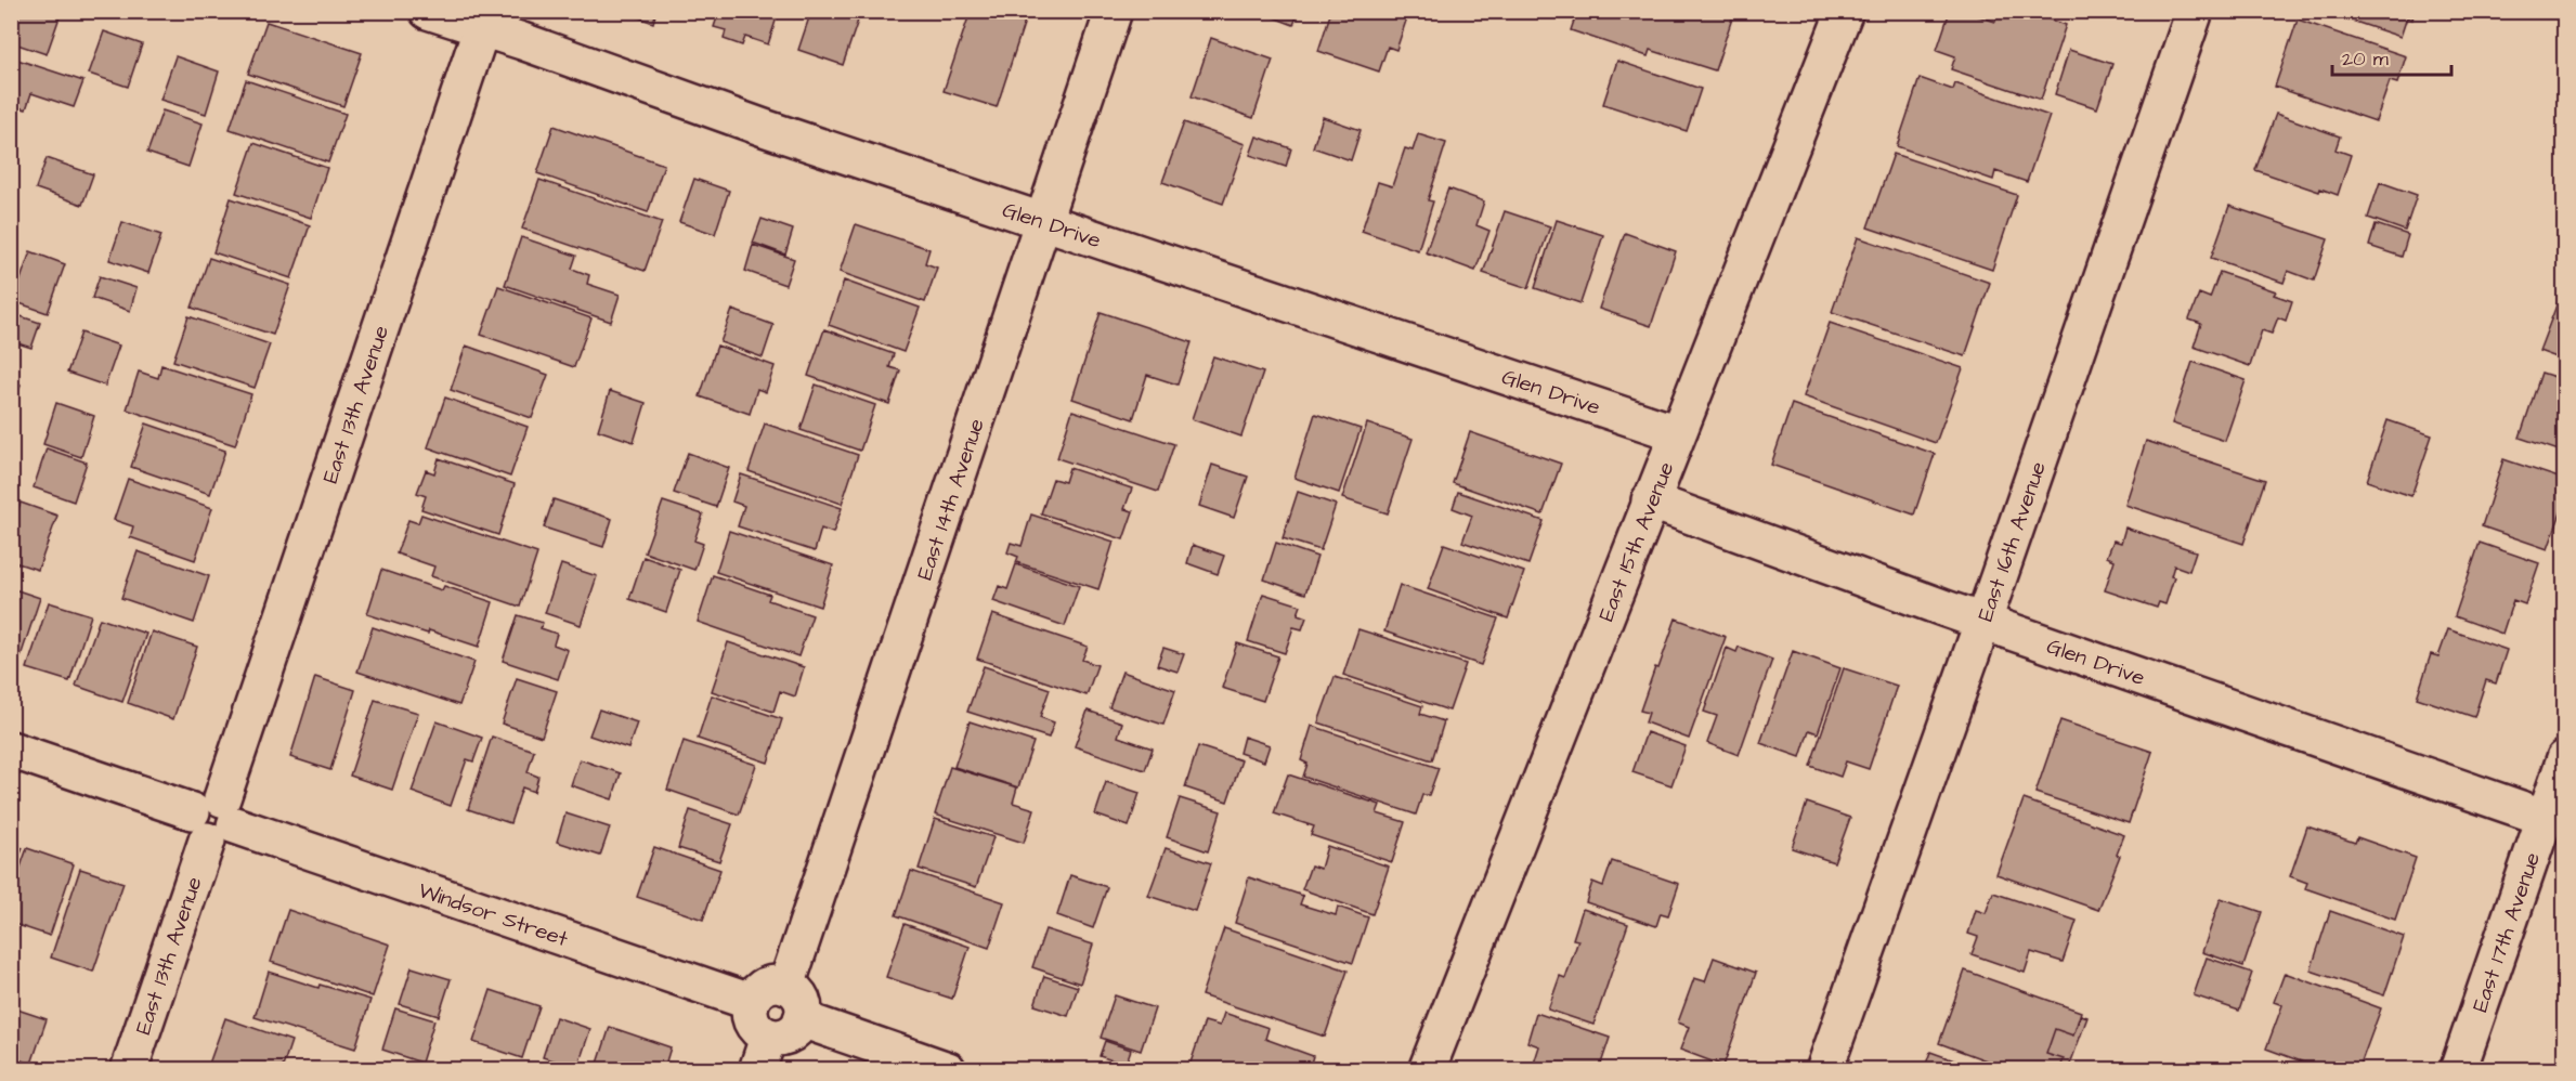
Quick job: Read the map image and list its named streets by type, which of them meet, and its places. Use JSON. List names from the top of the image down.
{
  "streets": {
    "street": [
      "Glen Drive",
      "East 13th Avenue",
      "East 14th Avenue",
      "East 15th Avenue",
      "East 16th Avenue",
      "Windsor Street",
      "East 17th Avenue"
    ]
  },
  "crossings": [
    ["Glen Drive", "East 13th Avenue"],
    ["Glen Drive", "East 14th Avenue"],
    ["Glen Drive", "East 15th Avenue"],
    ["Glen Drive", "East 16th Avenue"],
    ["Glen Drive", "East 17th Avenue"],
    ["East 13th Avenue", "Windsor Street"]
  ],
  "scale_bar": "20 m"
}
